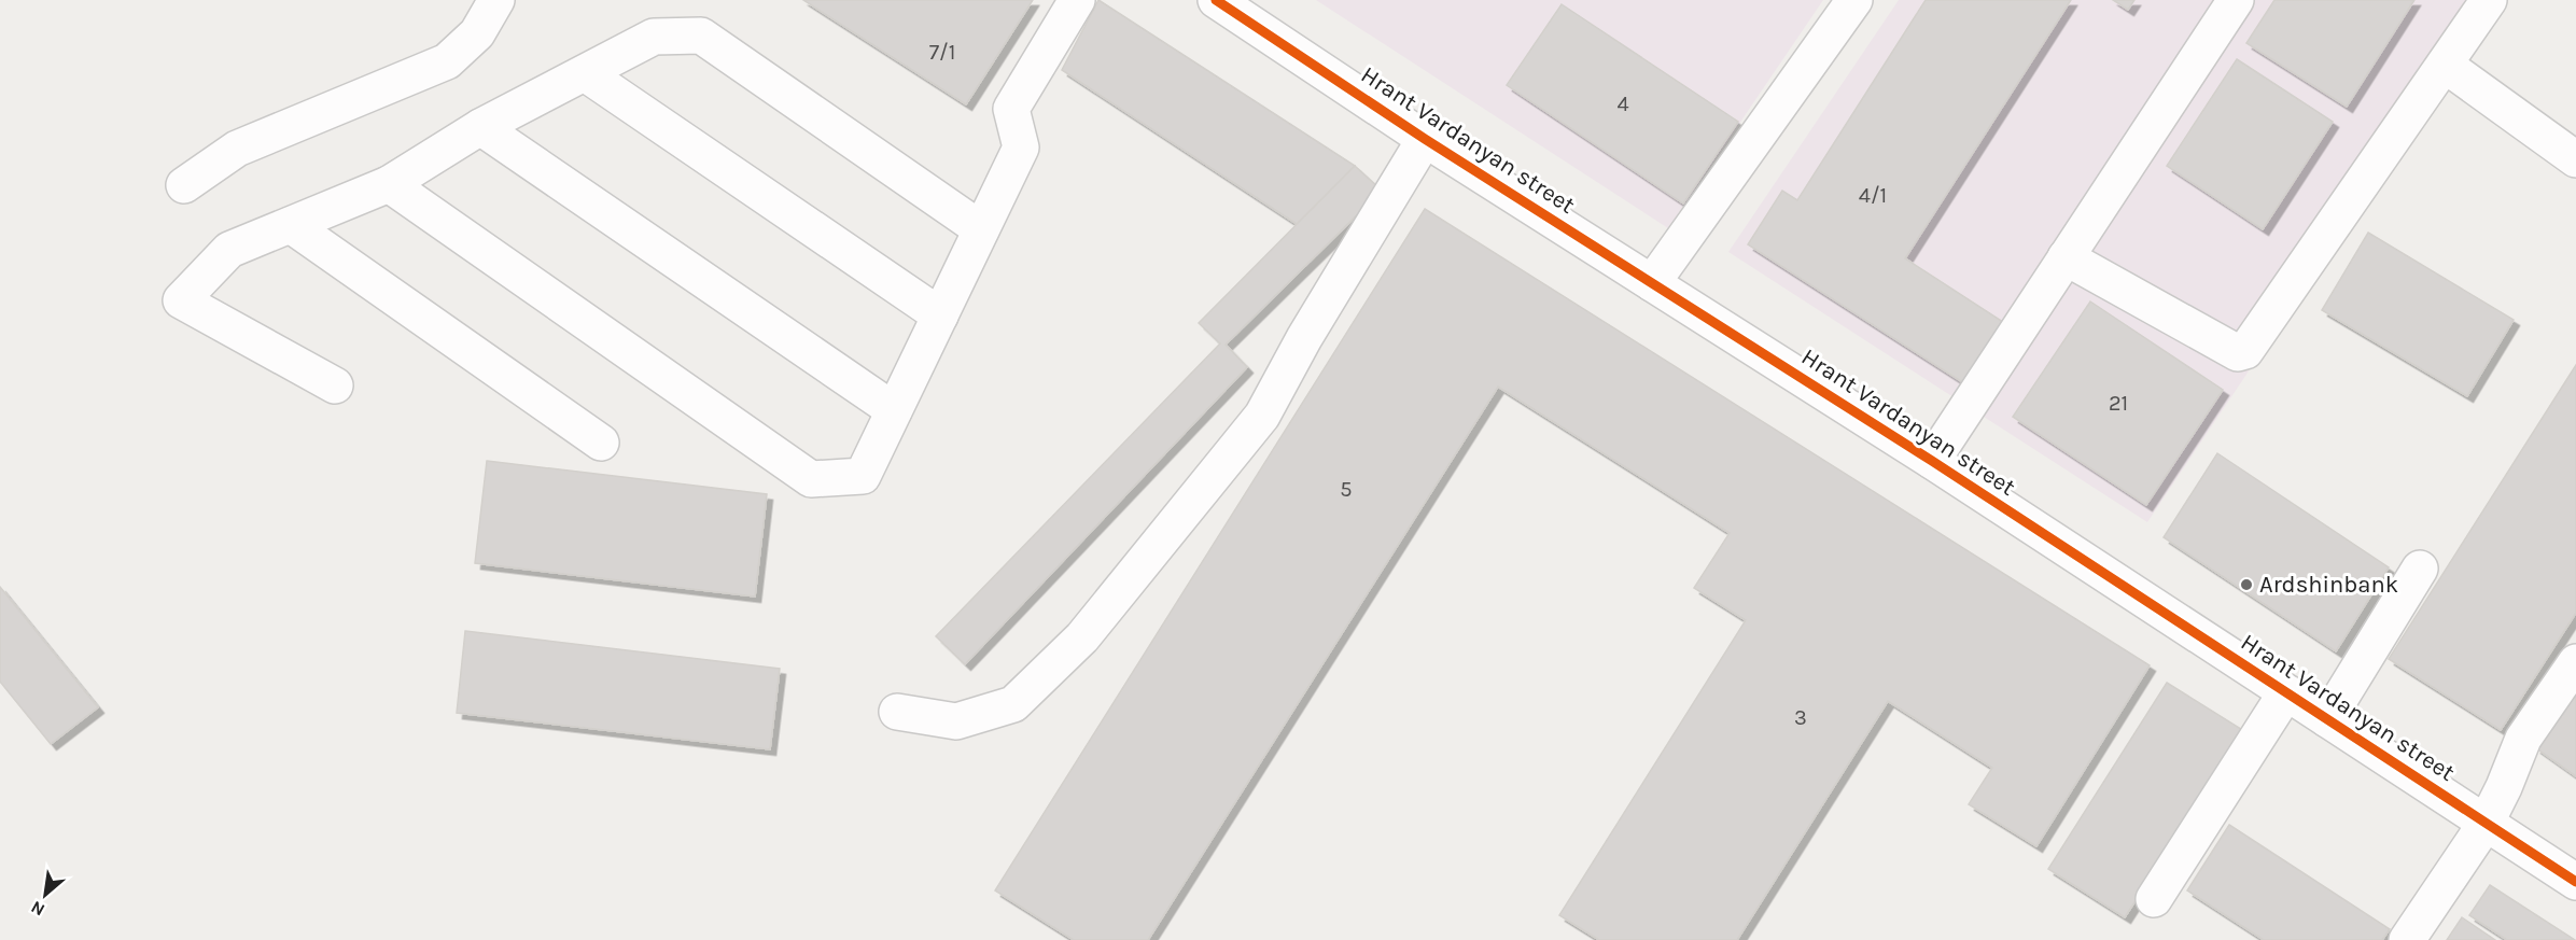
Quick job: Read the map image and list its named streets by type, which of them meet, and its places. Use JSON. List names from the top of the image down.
{
  "streets": {
    "street": ["Hrant Vardanyan street"]
  },
  "places": ["Ardshinbank"],
  "house_numbers": [
    "7/1",
    "4",
    "4/1",
    "21",
    "5",
    "3"
  ],
  "north": "bottom left"
}
